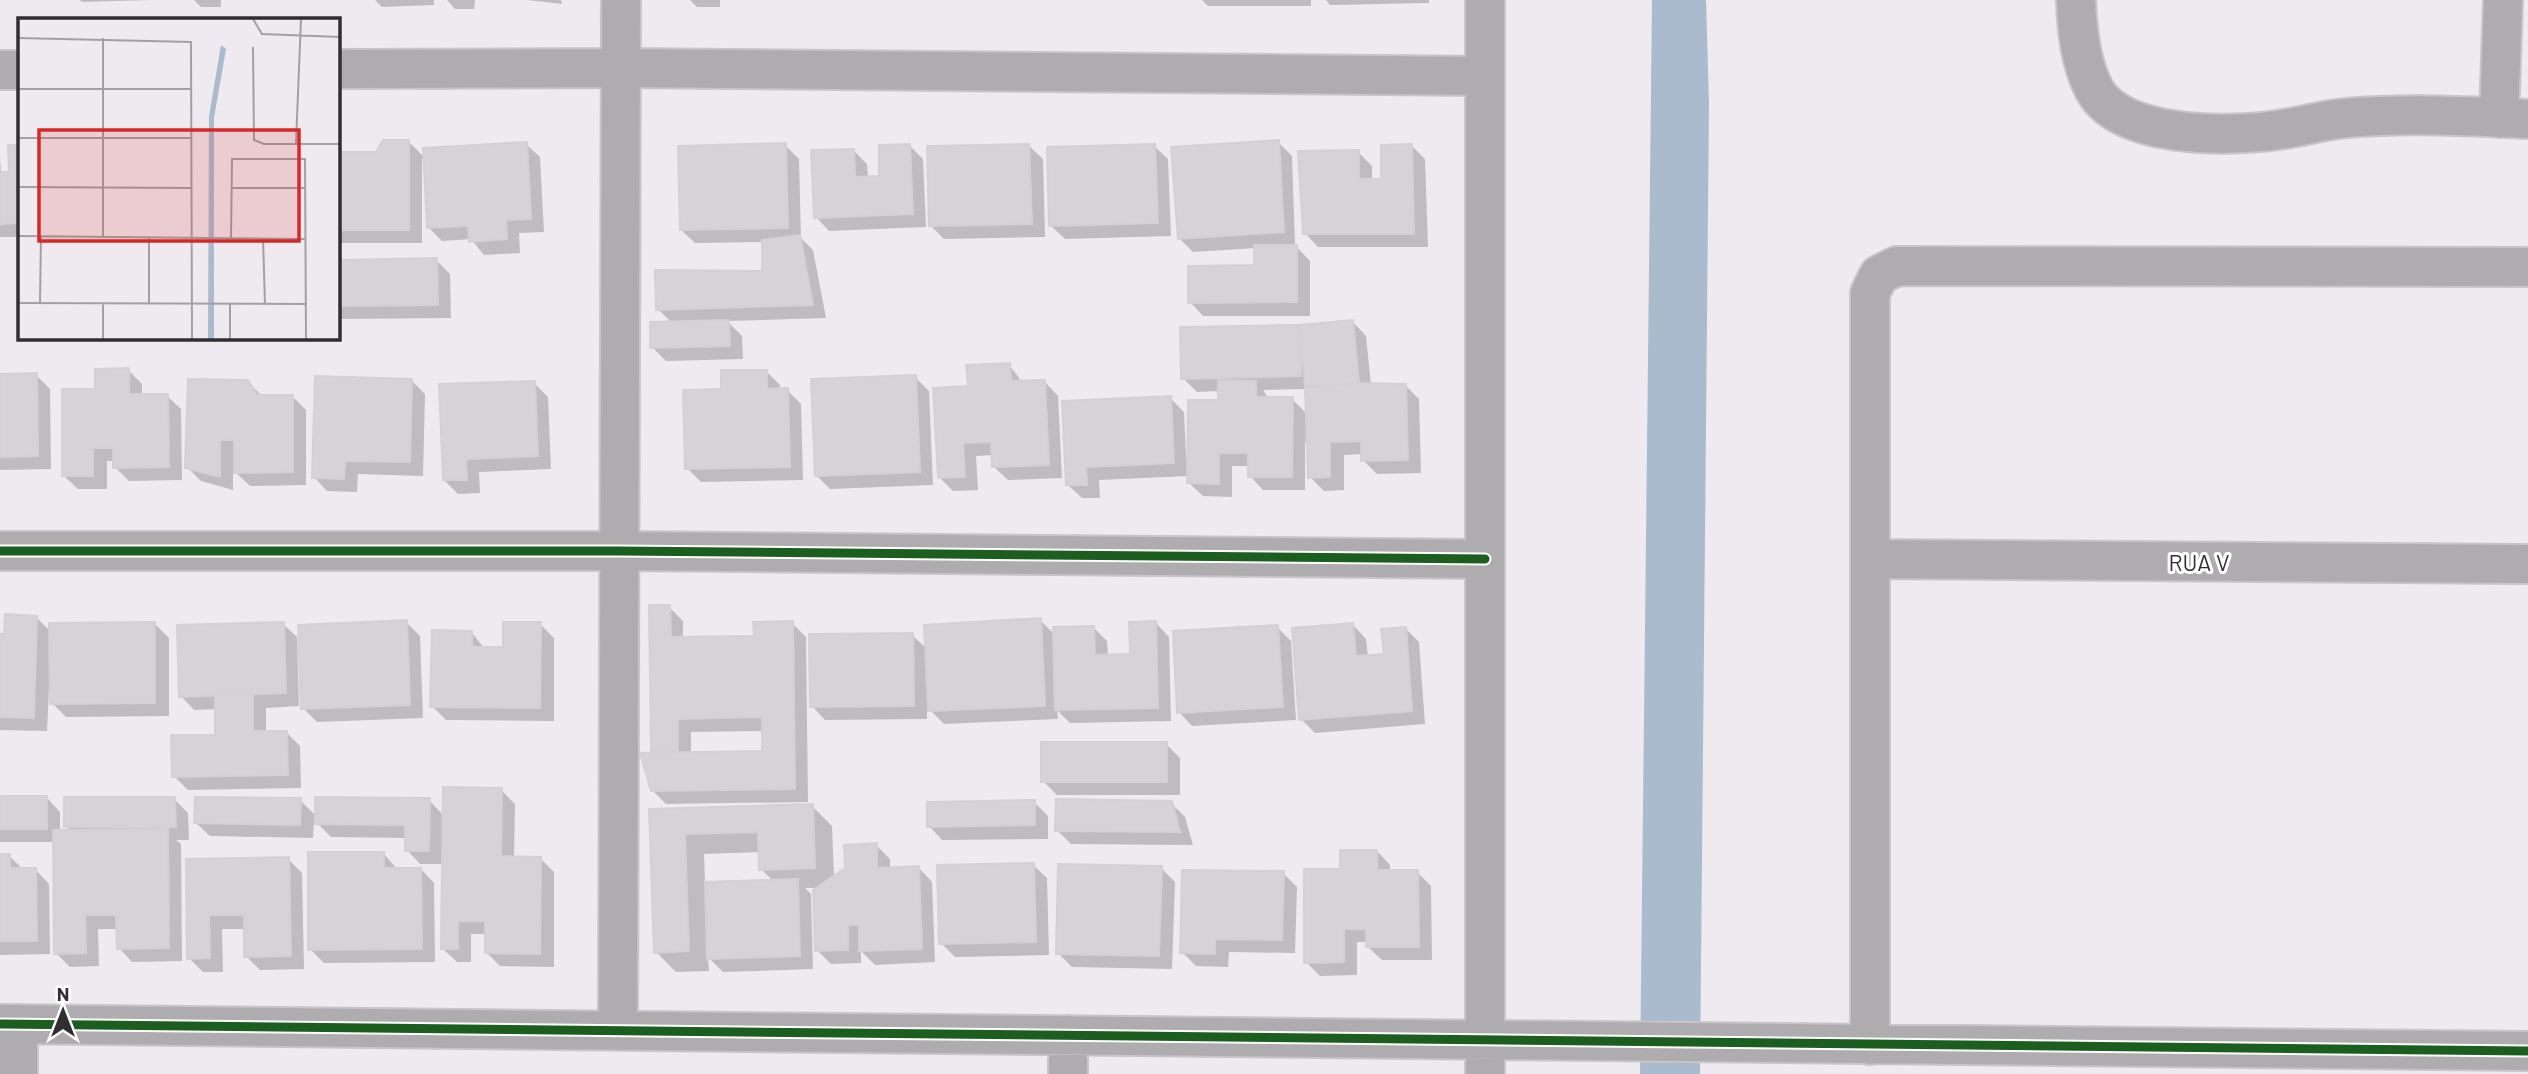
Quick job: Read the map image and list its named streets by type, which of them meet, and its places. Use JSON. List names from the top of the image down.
{
  "streets": {
    "street": ["RUA V"]
  },
  "north": "top"
}
